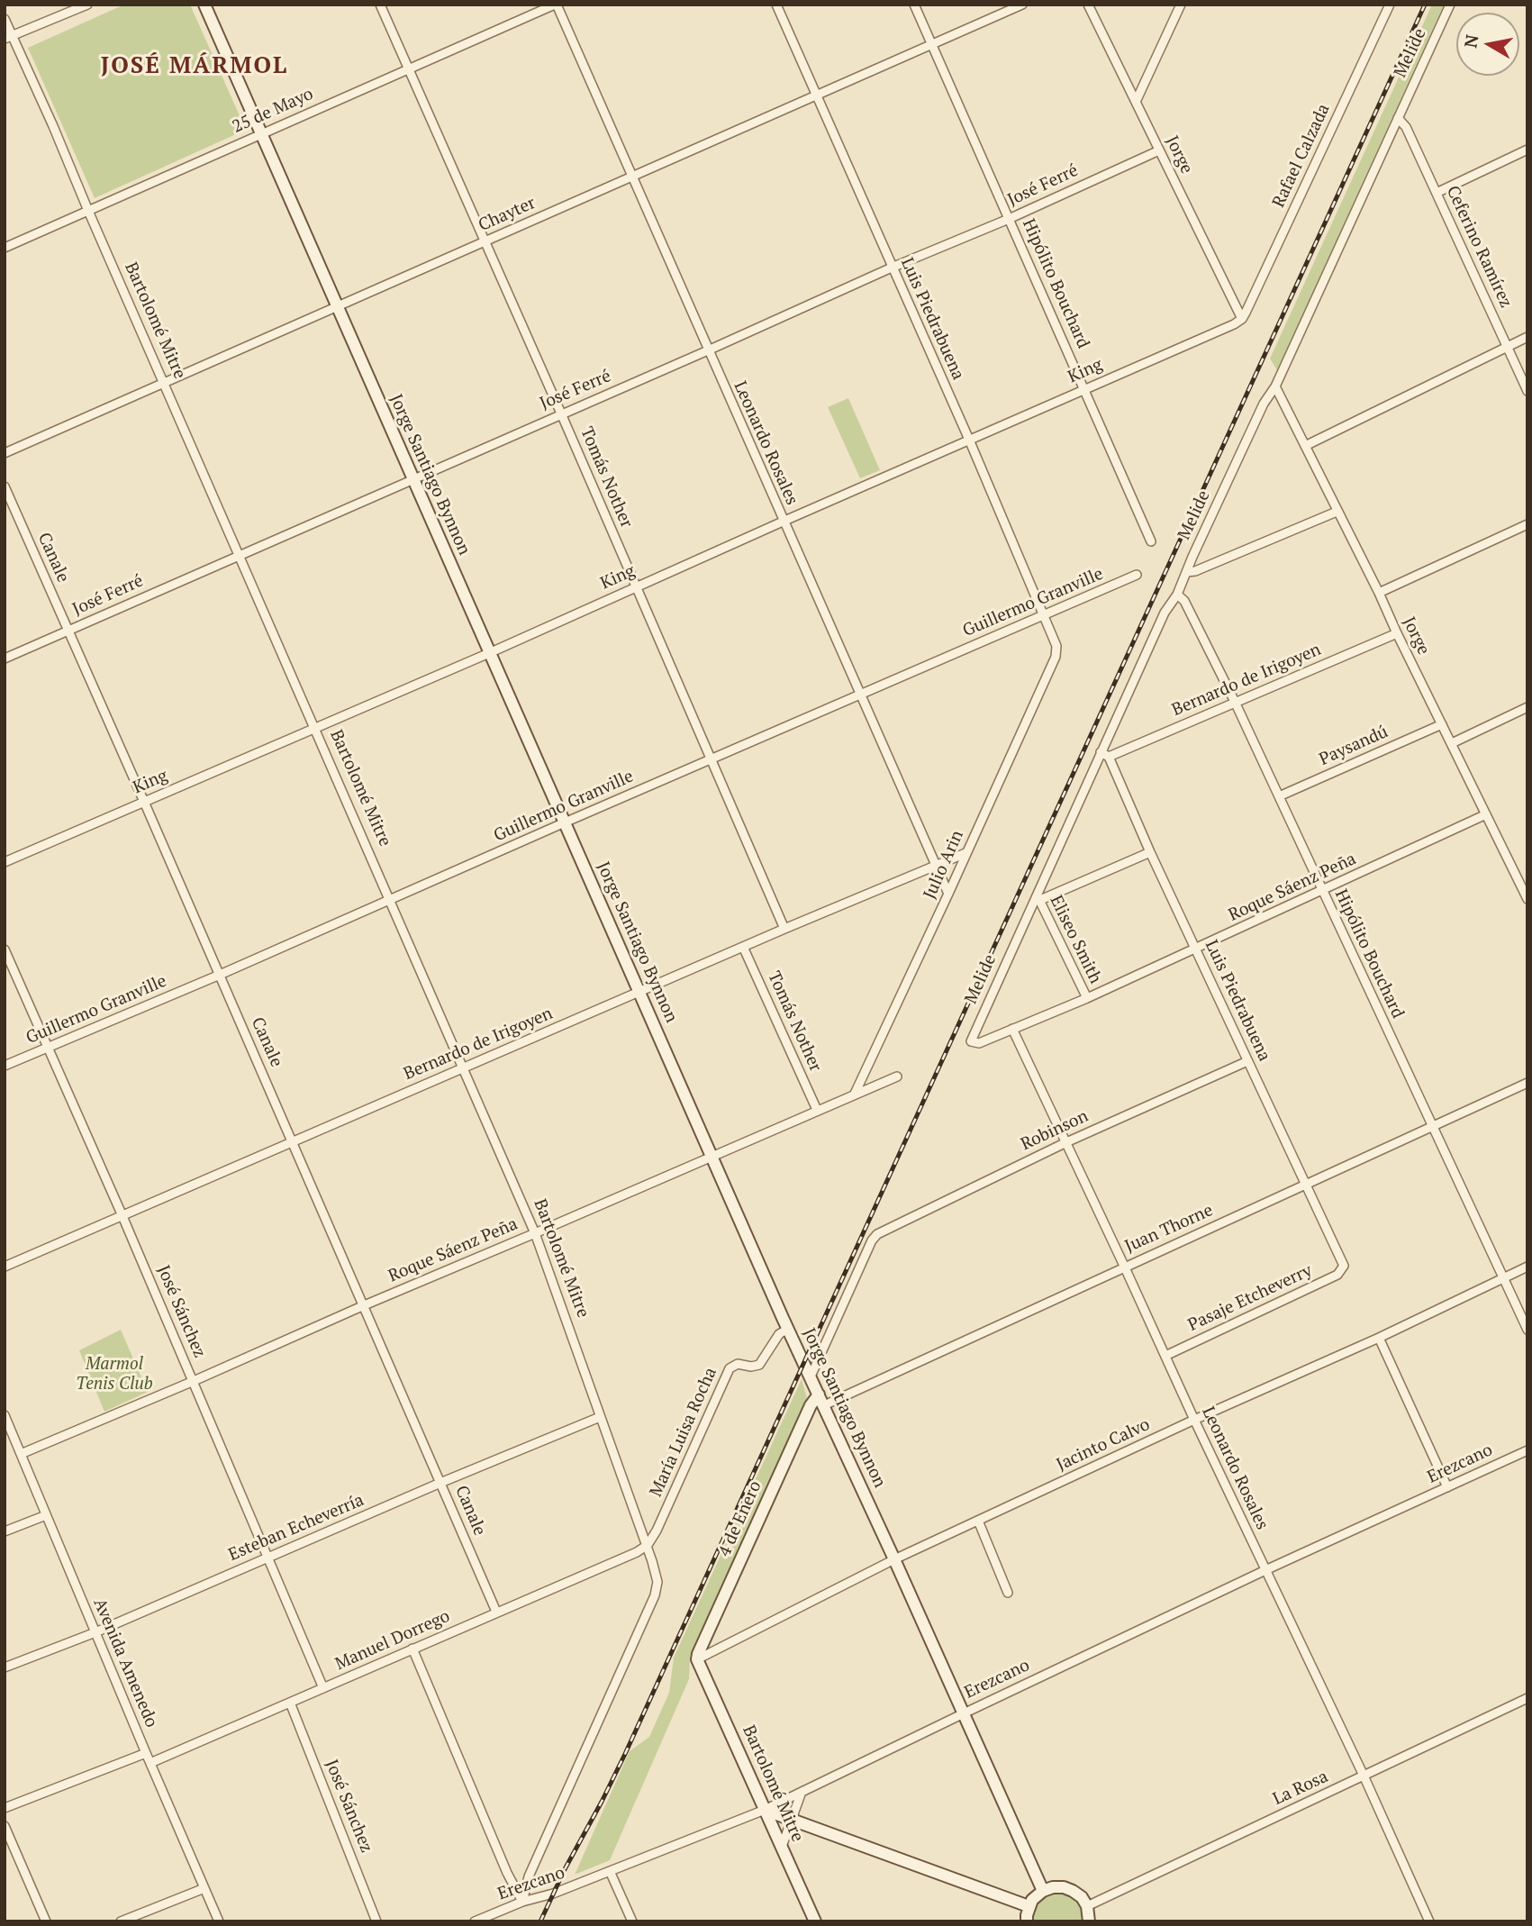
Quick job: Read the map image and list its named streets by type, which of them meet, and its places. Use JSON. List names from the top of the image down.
{
  "streets": {
    "street": [
      "Melide",
      "25 de Mayo",
      "Jorge",
      "Rafael Calzada",
      "José Ferré",
      "Chayter",
      "Ceferino Ramírez",
      "Hipólito Bouchard",
      "Luis Piedrabuena",
      "Bartolomé Mitre",
      "King",
      "Leonardo Rosales",
      "Jorge Santiago Bynnon",
      "Tomás Nother",
      "Canale",
      "Guillermo Granville",
      "Bernardo de Irigoyen",
      "Paysandú",
      "Julio Arin",
      "Roque Sáenz Peña",
      "Eliseo Smith",
      "Robinson",
      "Juan Thorne",
      "Pasaje Etcheverry",
      "José Sánchez",
      "María Luisa Rocha",
      "Jacinto Calvo",
      "Erezcano",
      "4 de Enero",
      "Esteban Echeverría",
      "Manuel Dorrego",
      "Avenida Amenedo",
      "La Rosa"
    ]
  },
  "crossings": [
    ["Melide", "Jorge"],
    ["Melide", "Ceferino Ramírez"],
    ["Melide", "Hipólito Bouchard"],
    ["Melide", "Roque Sáenz Peña"],
    ["Melide", "Eliseo Smith"],
    ["25 de Mayo", "Bartolomé Mitre"],
    ["25 de Mayo", "Leonardo Rosales"],
    ["25 de Mayo", "Jorge Santiago Bynnon"],
    ["25 de Mayo", "Tomás Nother"],
    ["Jorge", "Rafael Calzada"],
    ["Jorge", "José Ferré"],
    ["Jorge", "King"],
    ["Jorge", "Bernardo de Irigoyen"],
    ["Jorge", "Paysandú"],
    ["Jorge", "Roque Sáenz Peña"],
    ["Rafael Calzada", "King"],
    ["José Ferré", "Hipólito Bouchard"],
    ["José Ferré", "Luis Piedrabuena"],
    ["José Ferré", "Bartolomé Mitre"],
    ["José Ferré", "Leonardo Rosales"],
    ["José Ferré", "Jorge Santiago Bynnon"],
    ["José Ferré", "Tomás Nother"],
    ["José Ferré", "Canale"],
    ["Chayter", "Hipólito Bouchard"],
    ["Chayter", "Luis Piedrabuena"],
    ["Chayter", "Bartolomé Mitre"],
    ["Chayter", "Leonardo Rosales"],
    ["Chayter", "Jorge Santiago Bynnon"],
    ["Chayter", "Tomás Nother"],
    ["Hipólito Bouchard", "King"],
    ["Hipólito Bouchard", "Bernardo de Irigoyen"],
    ["Hipólito Bouchard", "Paysandú"],
    ["Hipólito Bouchard", "Roque Sáenz Peña"],
    ["Hipólito Bouchard", "Juan Thorne"],
    ["Hipólito Bouchard", "Jacinto Calvo"],
    ["Luis Piedrabuena", "King"],
    ["Luis Piedrabuena", "Guillermo Granville"],
    ["Luis Piedrabuena", "Bernardo de Irigoyen"],
    ["Luis Piedrabuena", "Julio Arin"],
    ["Luis Piedrabuena", "Roque Sáenz Peña"],
    ["Luis Piedrabuena", "Robinson"],
    ["Luis Piedrabuena", "Juan Thorne"],
    ["Luis Piedrabuena", "Pasaje Etcheverry"],
    ["Bartolomé Mitre", "King"],
    ["Bartolomé Mitre", "Guillermo Granville"],
    ["Bartolomé Mitre", "Bernardo de Irigoyen"],
    ["Bartolomé Mitre", "Roque Sáenz Peña"],
    ["Bartolomé Mitre", "María Luisa Rocha"],
    ["Bartolomé Mitre", "Jacinto Calvo"],
    ["Bartolomé Mitre", "Erezcano"],
    ["Bartolomé Mitre", "4 de Enero"],
    ["Bartolomé Mitre", "Esteban Echeverría"],
    ["Bartolomé Mitre", "Manuel Dorrego"],
    ["King", "Leonardo Rosales"],
    ["King", "Jorge Santiago Bynnon"],
    ["King", "Tomás Nother"],
    ["King", "Canale"],
    ["Leonardo Rosales", "Guillermo Granville"],
    ["Leonardo Rosales", "Bernardo de Irigoyen"],
    ["Leonardo Rosales", "Julio Arin"],
    ["Leonardo Rosales", "Roque Sáenz Peña"],
    ["Leonardo Rosales", "Robinson"],
    ["Leonardo Rosales", "Juan Thorne"],
    ["Leonardo Rosales", "Pasaje Etcheverry"],
    ["Leonardo Rosales", "Jacinto Calvo"],
    ["Leonardo Rosales", "Erezcano"],
    ["Leonardo Rosales", "La Rosa"],
    ["Jorge Santiago Bynnon", "Guillermo Granville"],
    ["Jorge Santiago Bynnon", "Bernardo de Irigoyen"],
    ["Jorge Santiago Bynnon", "Roque Sáenz Peña"],
    ["Jorge Santiago Bynnon", "Robinson"],
    ["Jorge Santiago Bynnon", "Juan Thorne"],
    ["Jorge Santiago Bynnon", "María Luisa Rocha"],
    ["Jorge Santiago Bynnon", "Jacinto Calvo"],
    ["Jorge Santiago Bynnon", "Erezcano"],
    ["Jorge Santiago Bynnon", "4 de Enero"],
    ["Tomás Nother", "Guillermo Granville"],
    ["Tomás Nother", "Bernardo de Irigoyen"],
    ["Tomás Nother", "Roque Sáenz Peña"],
    ["Canale", "Guillermo Granville"],
    ["Canale", "Bernardo de Irigoyen"],
    ["Canale", "Roque Sáenz Peña"],
    ["Canale", "Esteban Echeverría"],
    ["Canale", "Manuel Dorrego"],
    ["Guillermo Granville", "José Sánchez"],
    ["Bernardo de Irigoyen", "Julio Arin"],
    ["Bernardo de Irigoyen", "José Sánchez"],
    ["Julio Arin", "Roque Sáenz Peña"],
    ["Roque Sáenz Peña", "Eliseo Smith"],
    ["Roque Sáenz Peña", "José Sánchez"],
    ["Roque Sáenz Peña", "Avenida Amenedo"],
    ["Juan Thorne", "4 de Enero"],
    ["José Sánchez", "Esteban Echeverría"],
    ["José Sánchez", "Manuel Dorrego"],
    ["María Luisa Rocha", "Manuel Dorrego"],
    ["Jacinto Calvo", "4 de Enero"],
    ["Esteban Echeverría", "Avenida Amenedo"],
    ["Manuel Dorrego", "Avenida Amenedo"]
  ],
  "districts": ["JOSÉ MÁRMOL"],
  "parks": ["Marmol Tenis Club"],
  "north": "left"
}
